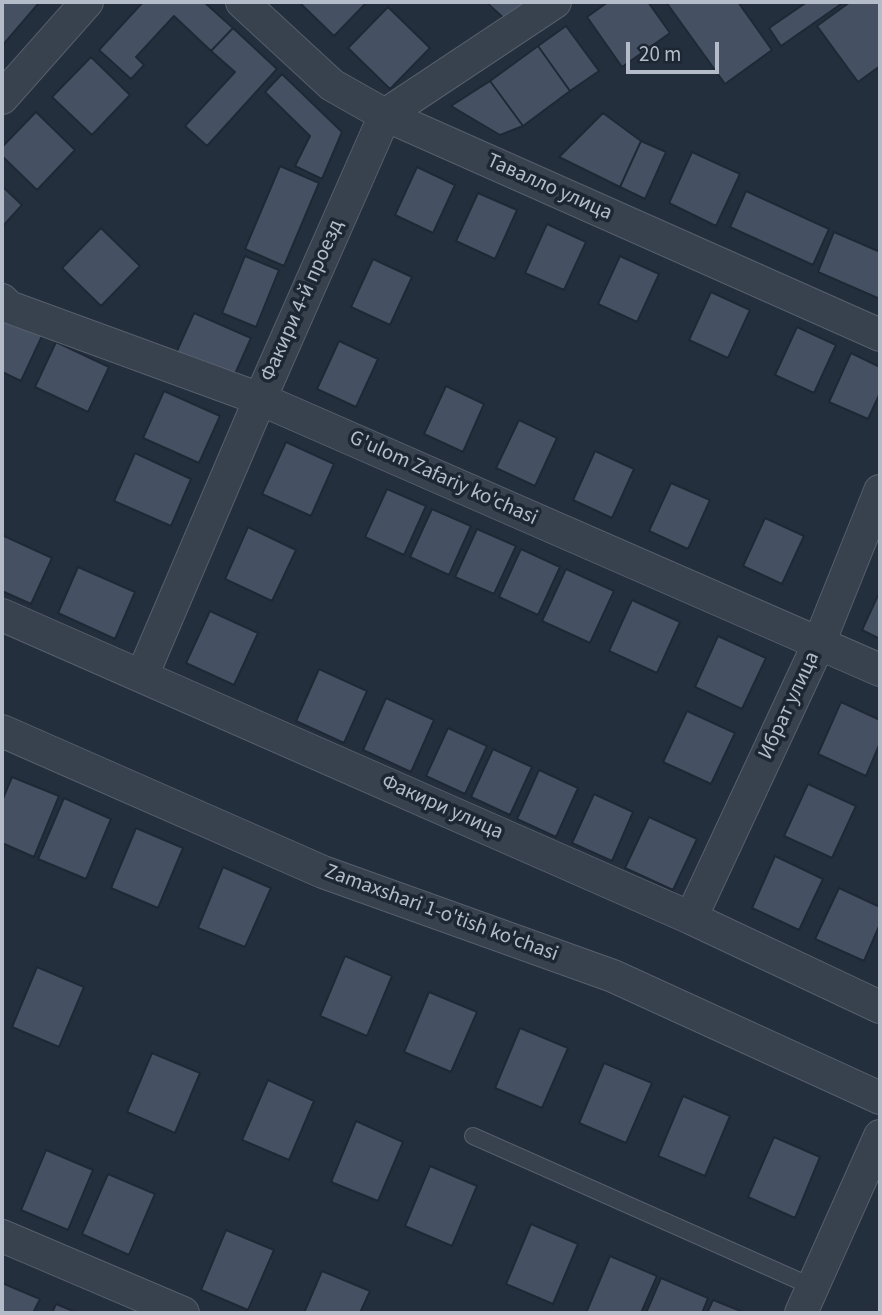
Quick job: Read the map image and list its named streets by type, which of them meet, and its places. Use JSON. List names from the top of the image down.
{
  "streets": {
    "street": [
      "Тавалло улица",
      "Факири 4-й проезд",
      "G'ulom Zafariy ko'chasi",
      "Ибрат улица",
      "Факири улица",
      "Zamaxshari 1-o'tish ko'chasi"
    ]
  },
  "crossings": [
    ["Тавалло улица", "Факири 4-й проезд"],
    ["Факири 4-й проезд", "G'ulom Zafariy ko'chasi"],
    ["Факири 4-й проезд", "Факири улица"],
    ["G'ulom Zafariy ko'chasi", "Ибрат улица"],
    ["Ибрат улица", "Факири улица"]
  ],
  "scale_bar": "20 m"
}
